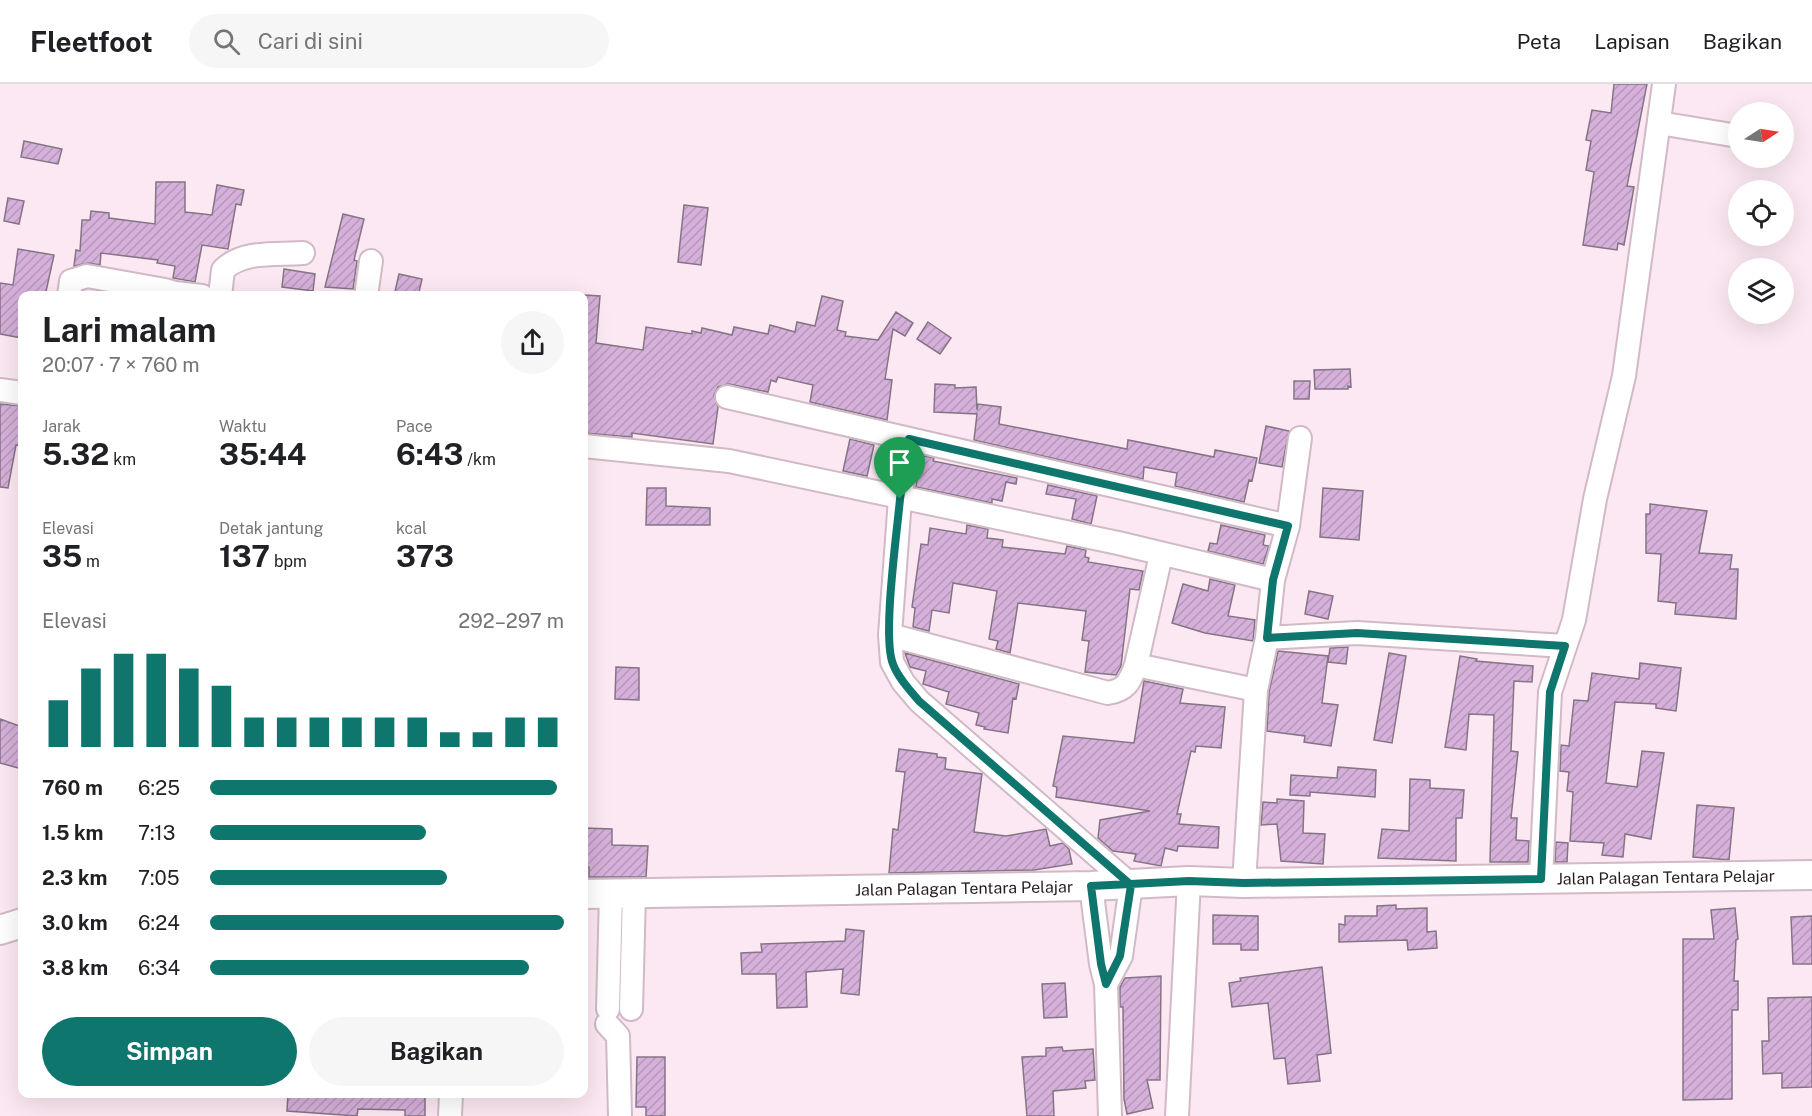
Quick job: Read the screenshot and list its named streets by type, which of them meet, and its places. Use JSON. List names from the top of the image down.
{
  "streets": {
    "main road": ["Jalan Palagan Tentara Pelajar"]
  },
  "north": "right",
  "page": {
    "header": "Fleetfoot",
    "search": "Cari di sini",
    "nav": ["Peta", "Lapisan", "Bagikan"],
    "heading": ["Lari malam", "20:07 · 7 × 760 m"],
    "stats": [
      ["Jarak", "5.32 km"],
      ["Waktu", "35:44"],
      ["Pace", "6:43 /km"],
      ["Elevasi", "35 m"],
      ["Detak jantung", "137 bpm"],
      ["kcal", "373"]
    ],
    "chart": ["Elevasi", "292–297 m"],
    "list": [
      {
        "name": "760 m",
        "note": "6:25"
      },
      {
        "name": "1.5 km",
        "note": "7:13"
      },
      {
        "name": "2.3 km",
        "note": "7:05"
      },
      {
        "name": "3.0 km",
        "note": "6:24"
      },
      {
        "name": "3.8 km",
        "note": "6:34"
      }
    ],
    "buttons": ["Simpan", "Bagikan"]
  }
}
